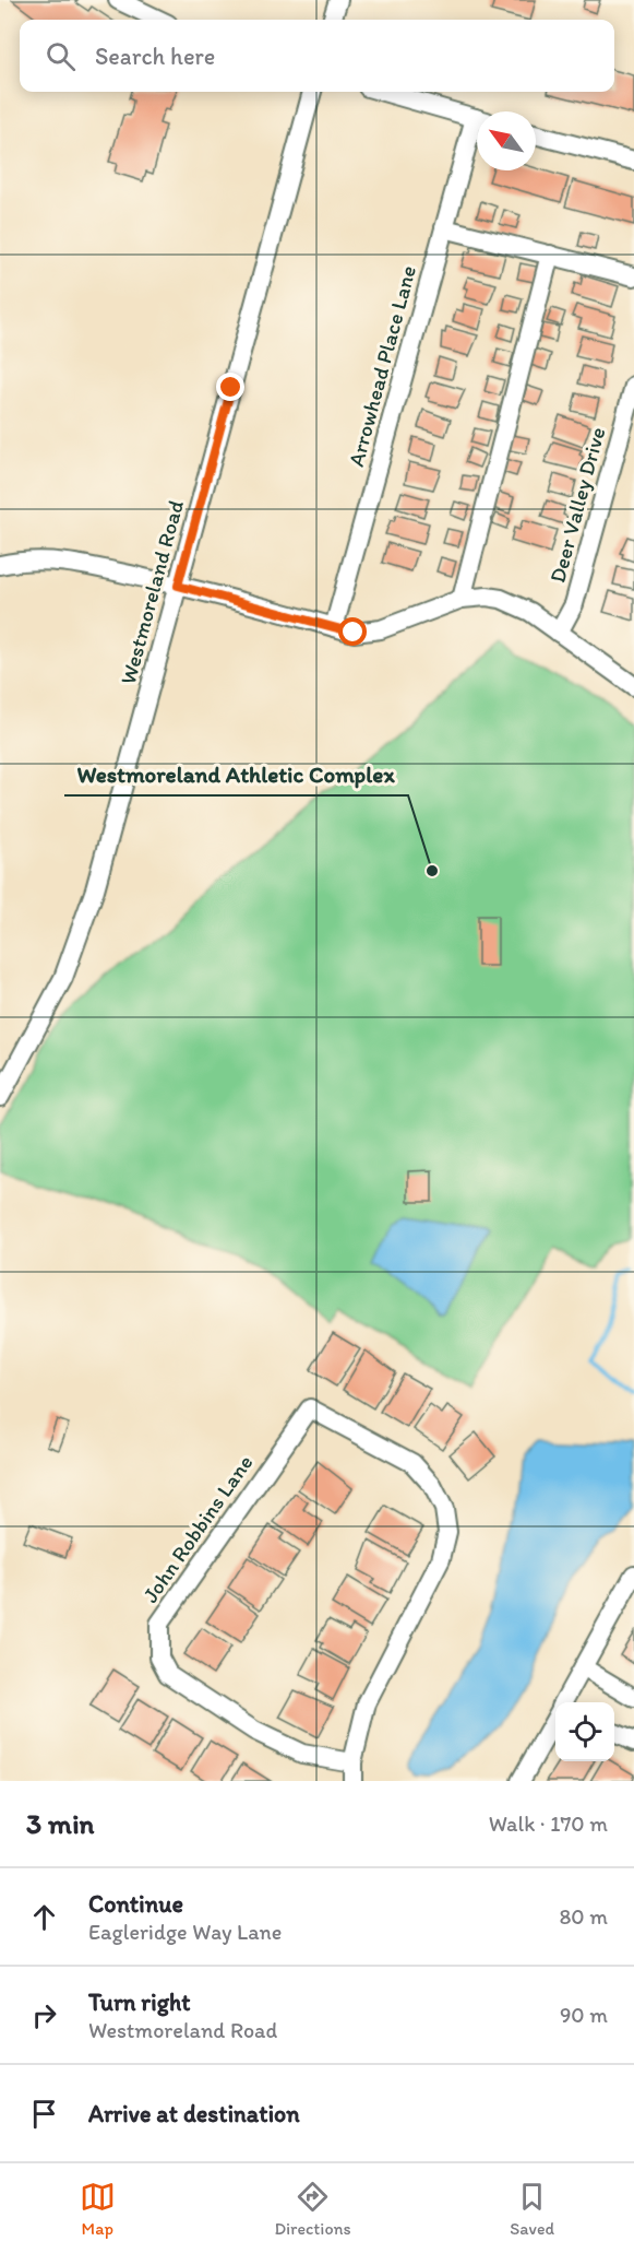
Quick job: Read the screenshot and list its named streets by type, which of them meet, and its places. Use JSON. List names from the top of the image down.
{
  "streets": {
    "street": [
      "Arrowhead Place Lane",
      "Deer Valley Drive",
      "Westmoreland Road",
      "John Robbins Lane"
    ]
  },
  "places": ["Westmoreland Athletic Complex"],
  "north": "top left",
  "page": {
    "search": "Search here",
    "heading": ["3 min", "Walk · 170 m"],
    "list": [
      ["Continue", "Eagleridge Way Lane", "80 m"],
      ["Turn right", "Westmoreland Road", "90 m"],
      "Arrive at destination"
    ],
    "nav": ["Map", "Directions", "Saved"]
  }
}
